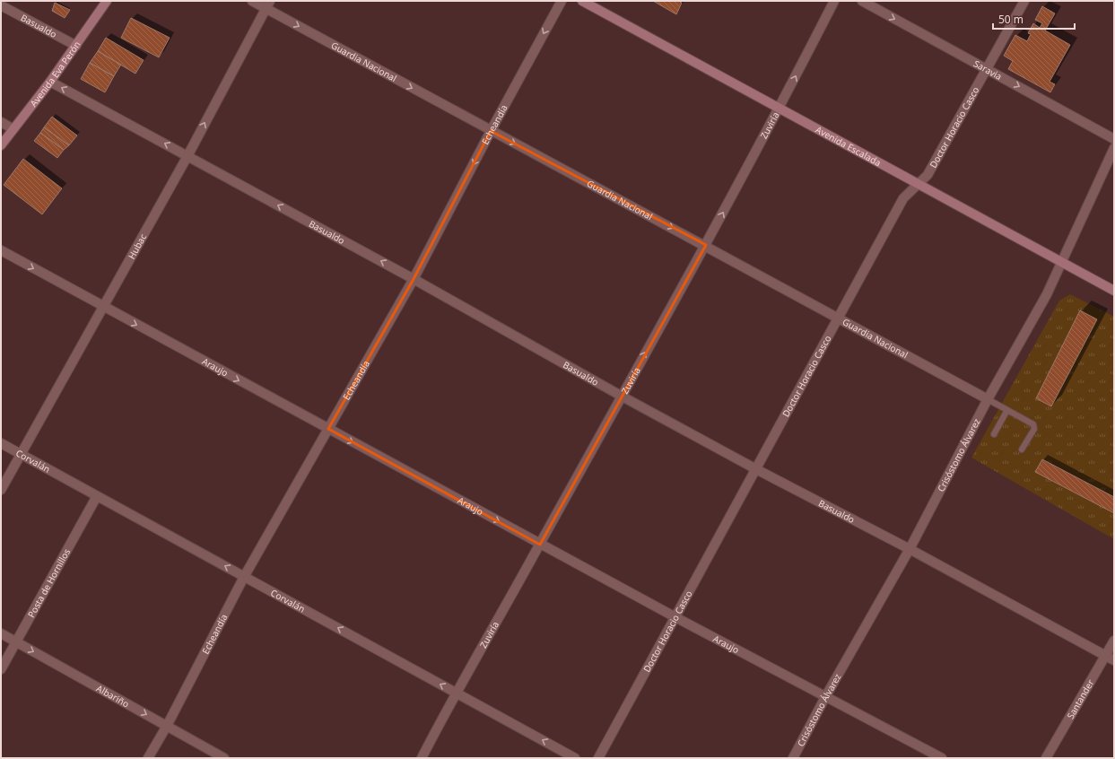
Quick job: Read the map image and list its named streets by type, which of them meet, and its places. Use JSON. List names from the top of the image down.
{
  "streets": {
    "main road": ["Avenida Eva Perón", "Avenida Escalada"],
    "street": [
      "Basualdo",
      "Guardia Nacional",
      "Saravia",
      "Echeandía",
      "Zuviría",
      "Doctor Horacio Casco",
      "Hubac",
      "Araujo",
      "Crisóstomo Álvarez",
      "Corvalán",
      "Posta de Hornillos",
      "Albariño",
      "Santander"
    ]
  },
  "crossings": [
    ["Basualdo", "Avenida Eva Perón"],
    ["Basualdo", "Echeandía"],
    ["Basualdo", "Zuviría"],
    ["Basualdo", "Doctor Horacio Casco"],
    ["Basualdo", "Hubac"],
    ["Basualdo", "Crisóstomo Álvarez"],
    ["Basualdo", "Santander"],
    ["Guardia Nacional", "Echeandía"],
    ["Guardia Nacional", "Zuviría"],
    ["Guardia Nacional", "Doctor Horacio Casco"],
    ["Guardia Nacional", "Hubac"],
    ["Guardia Nacional", "Crisóstomo Álvarez"],
    ["Saravia", "Doctor Horacio Casco"],
    ["Echeandía", "Araujo"],
    ["Echeandía", "Corvalán"],
    ["Echeandía", "Albariño"],
    ["Zuviría", "Avenida Escalada"],
    ["Zuviría", "Araujo"],
    ["Zuviría", "Corvalán"],
    ["Doctor Horacio Casco", "Avenida Escalada"],
    ["Doctor Horacio Casco", "Araujo"],
    ["Avenida Escalada", "Crisóstomo Álvarez"],
    ["Hubac", "Araujo"],
    ["Hubac", "Corvalán"],
    ["Araujo", "Crisóstomo Álvarez"],
    ["Corvalán", "Posta de Hornillos"],
    ["Posta de Hornillos", "Albariño"]
  ],
  "one_way": [
    "Guardia Nacional",
    "Saravia",
    "Echeandía",
    "Zuviría",
    "Araujo",
    "Corvalán",
    "Albariño"
  ],
  "scale_bar": "50 m"
}
